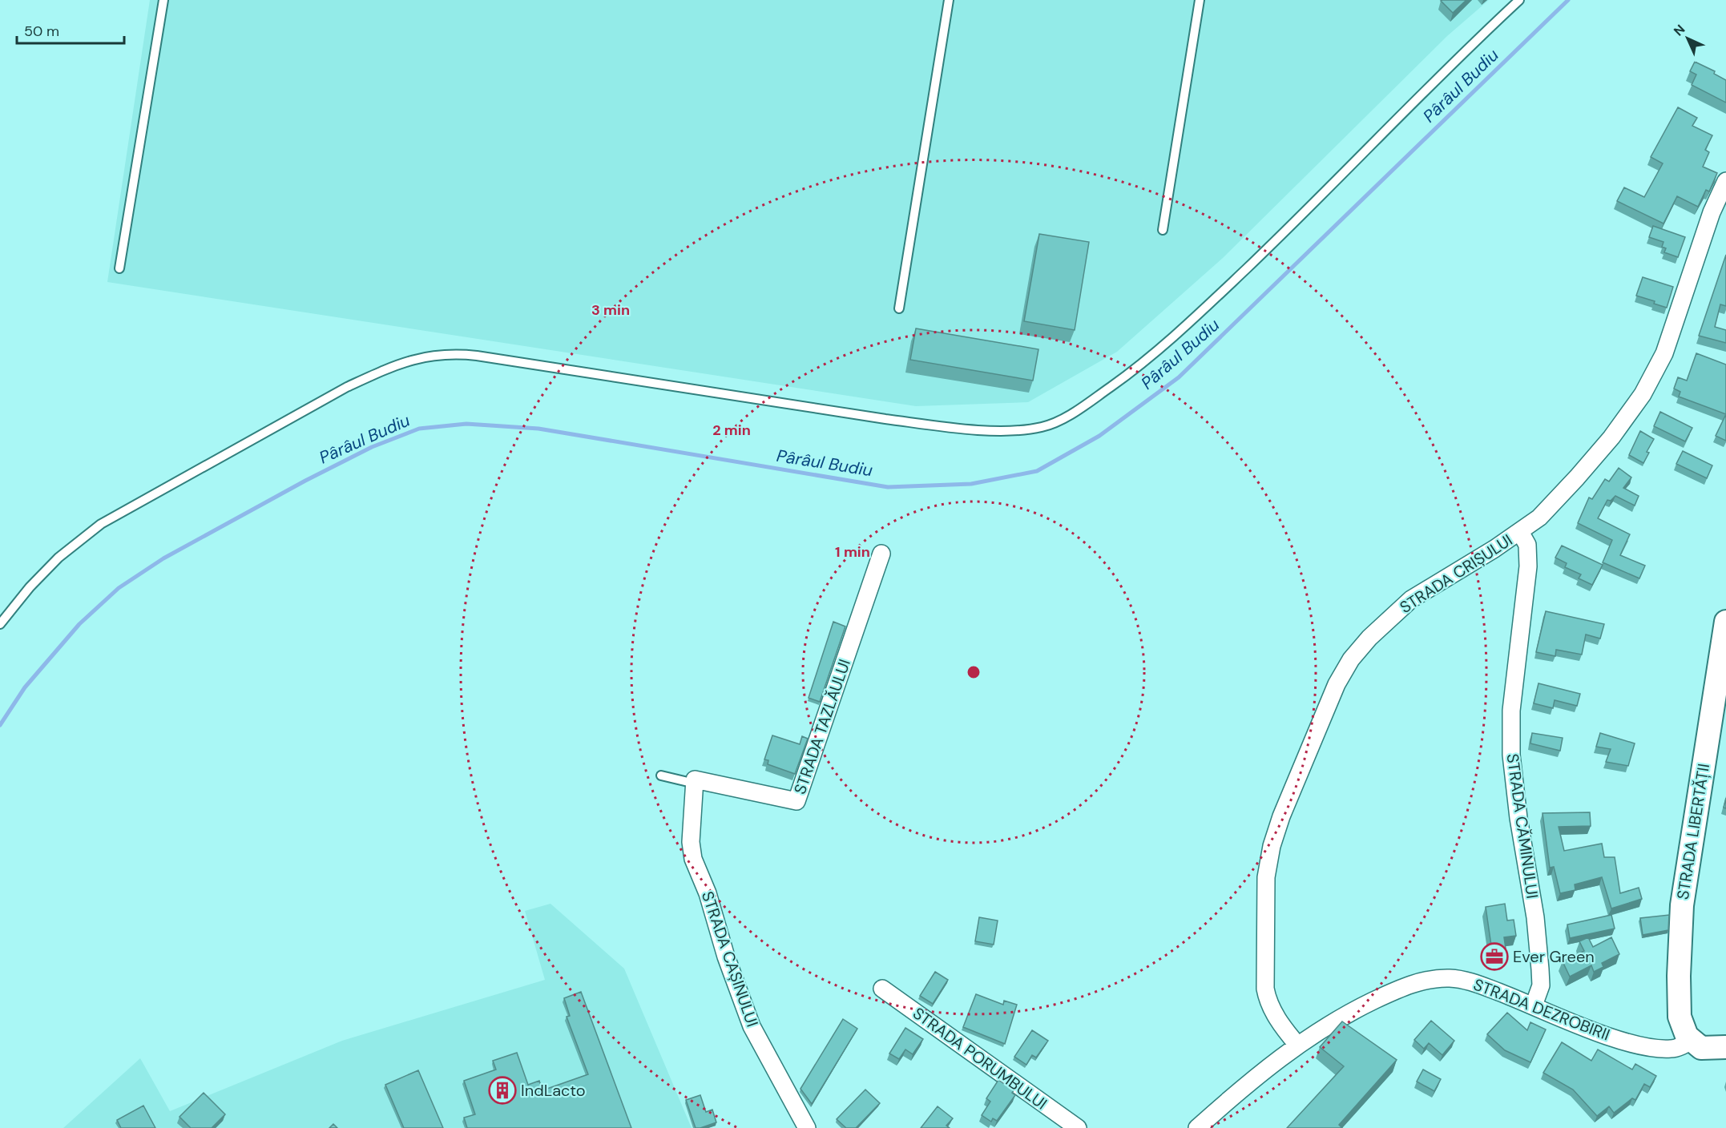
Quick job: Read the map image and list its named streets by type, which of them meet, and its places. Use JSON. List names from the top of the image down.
{
  "streets": {
    "main road": ["STRADA LIBERTĂȚII"],
    "street": [
      "STRADA CRIȘULUI",
      "STRADA TAZLĂULUI",
      "STRADA CĂMINULUI",
      "STRADA CAȘINULUI",
      "STRADA DEZROBIRII",
      "STRADA PORUMBULUI"
    ]
  },
  "crossings": [
    ["STRADA CRIȘULUI", "STRADA CĂMINULUI"],
    ["STRADA CRIȘULUI", "STRADA DEZROBIRII"],
    ["STRADA TAZLĂULUI", "STRADA CAȘINULUI"],
    ["STRADA CĂMINULUI", "STRADA DEZROBIRII"],
    ["STRADA LIBERTĂȚII", "STRADA DEZROBIRII"]
  ],
  "water": ["Pârâul Budiu"],
  "places": {
    "office": ["Ever Green"],
    "building": ["IndLacto"]
  },
  "scale_bar": "50 m",
  "north": "top left",
  "rings": ["3 min", "2 min", "1 min"]
}
